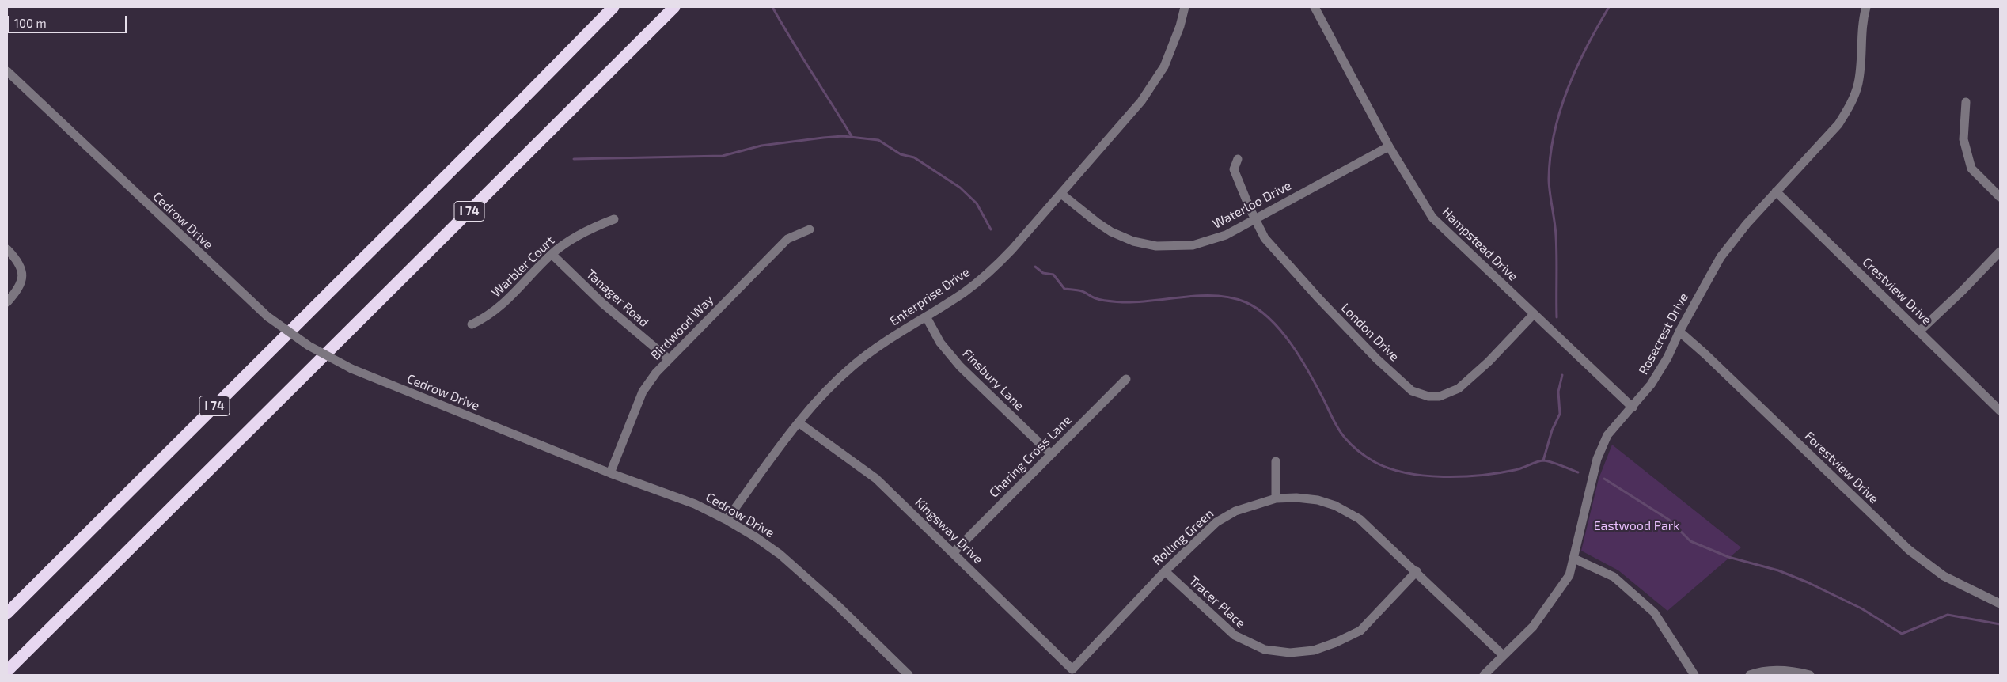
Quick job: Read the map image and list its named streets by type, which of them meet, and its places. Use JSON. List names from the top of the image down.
{
  "streets": {
    "highway": ["I 74"],
    "street": [
      "Waterloo Drive",
      "Cedrow Drive",
      "Hampstead Drive",
      "Warbler Court",
      "Crestview Drive",
      "Enterprise Drive",
      "Tanager Road",
      "Birdwood Way",
      "London Drive",
      "Rosecrest Drive",
      "Finsbury Lane",
      "Charing Cross Lane",
      "Forestview Drive",
      "Kingsway Drive",
      "Rolling Green",
      "Tracer Place"
    ]
  },
  "crossings": [
    ["Waterloo Drive", "Hampstead Drive"],
    ["Waterloo Drive", "Enterprise Drive"],
    ["Waterloo Drive", "London Drive"],
    ["Cedrow Drive", "Enterprise Drive"],
    ["Cedrow Drive", "Birdwood Way"],
    ["Hampstead Drive", "London Drive"],
    ["Hampstead Drive", "Rosecrest Drive"],
    ["Warbler Court", "Tanager Road"],
    ["Crestview Drive", "Rosecrest Drive"],
    ["Enterprise Drive", "Finsbury Lane"],
    ["Enterprise Drive", "Kingsway Drive"],
    ["Tanager Road", "Birdwood Way"],
    ["Rosecrest Drive", "Forestview Drive"],
    ["Rosecrest Drive", "Rolling Green"],
    ["Finsbury Lane", "Charing Cross Lane"],
    ["Charing Cross Lane", "Kingsway Drive"],
    ["Kingsway Drive", "Rolling Green"],
    ["Rolling Green", "Tracer Place"]
  ],
  "parks": ["Eastwood Park"],
  "scale_bar": "100 m"
}
